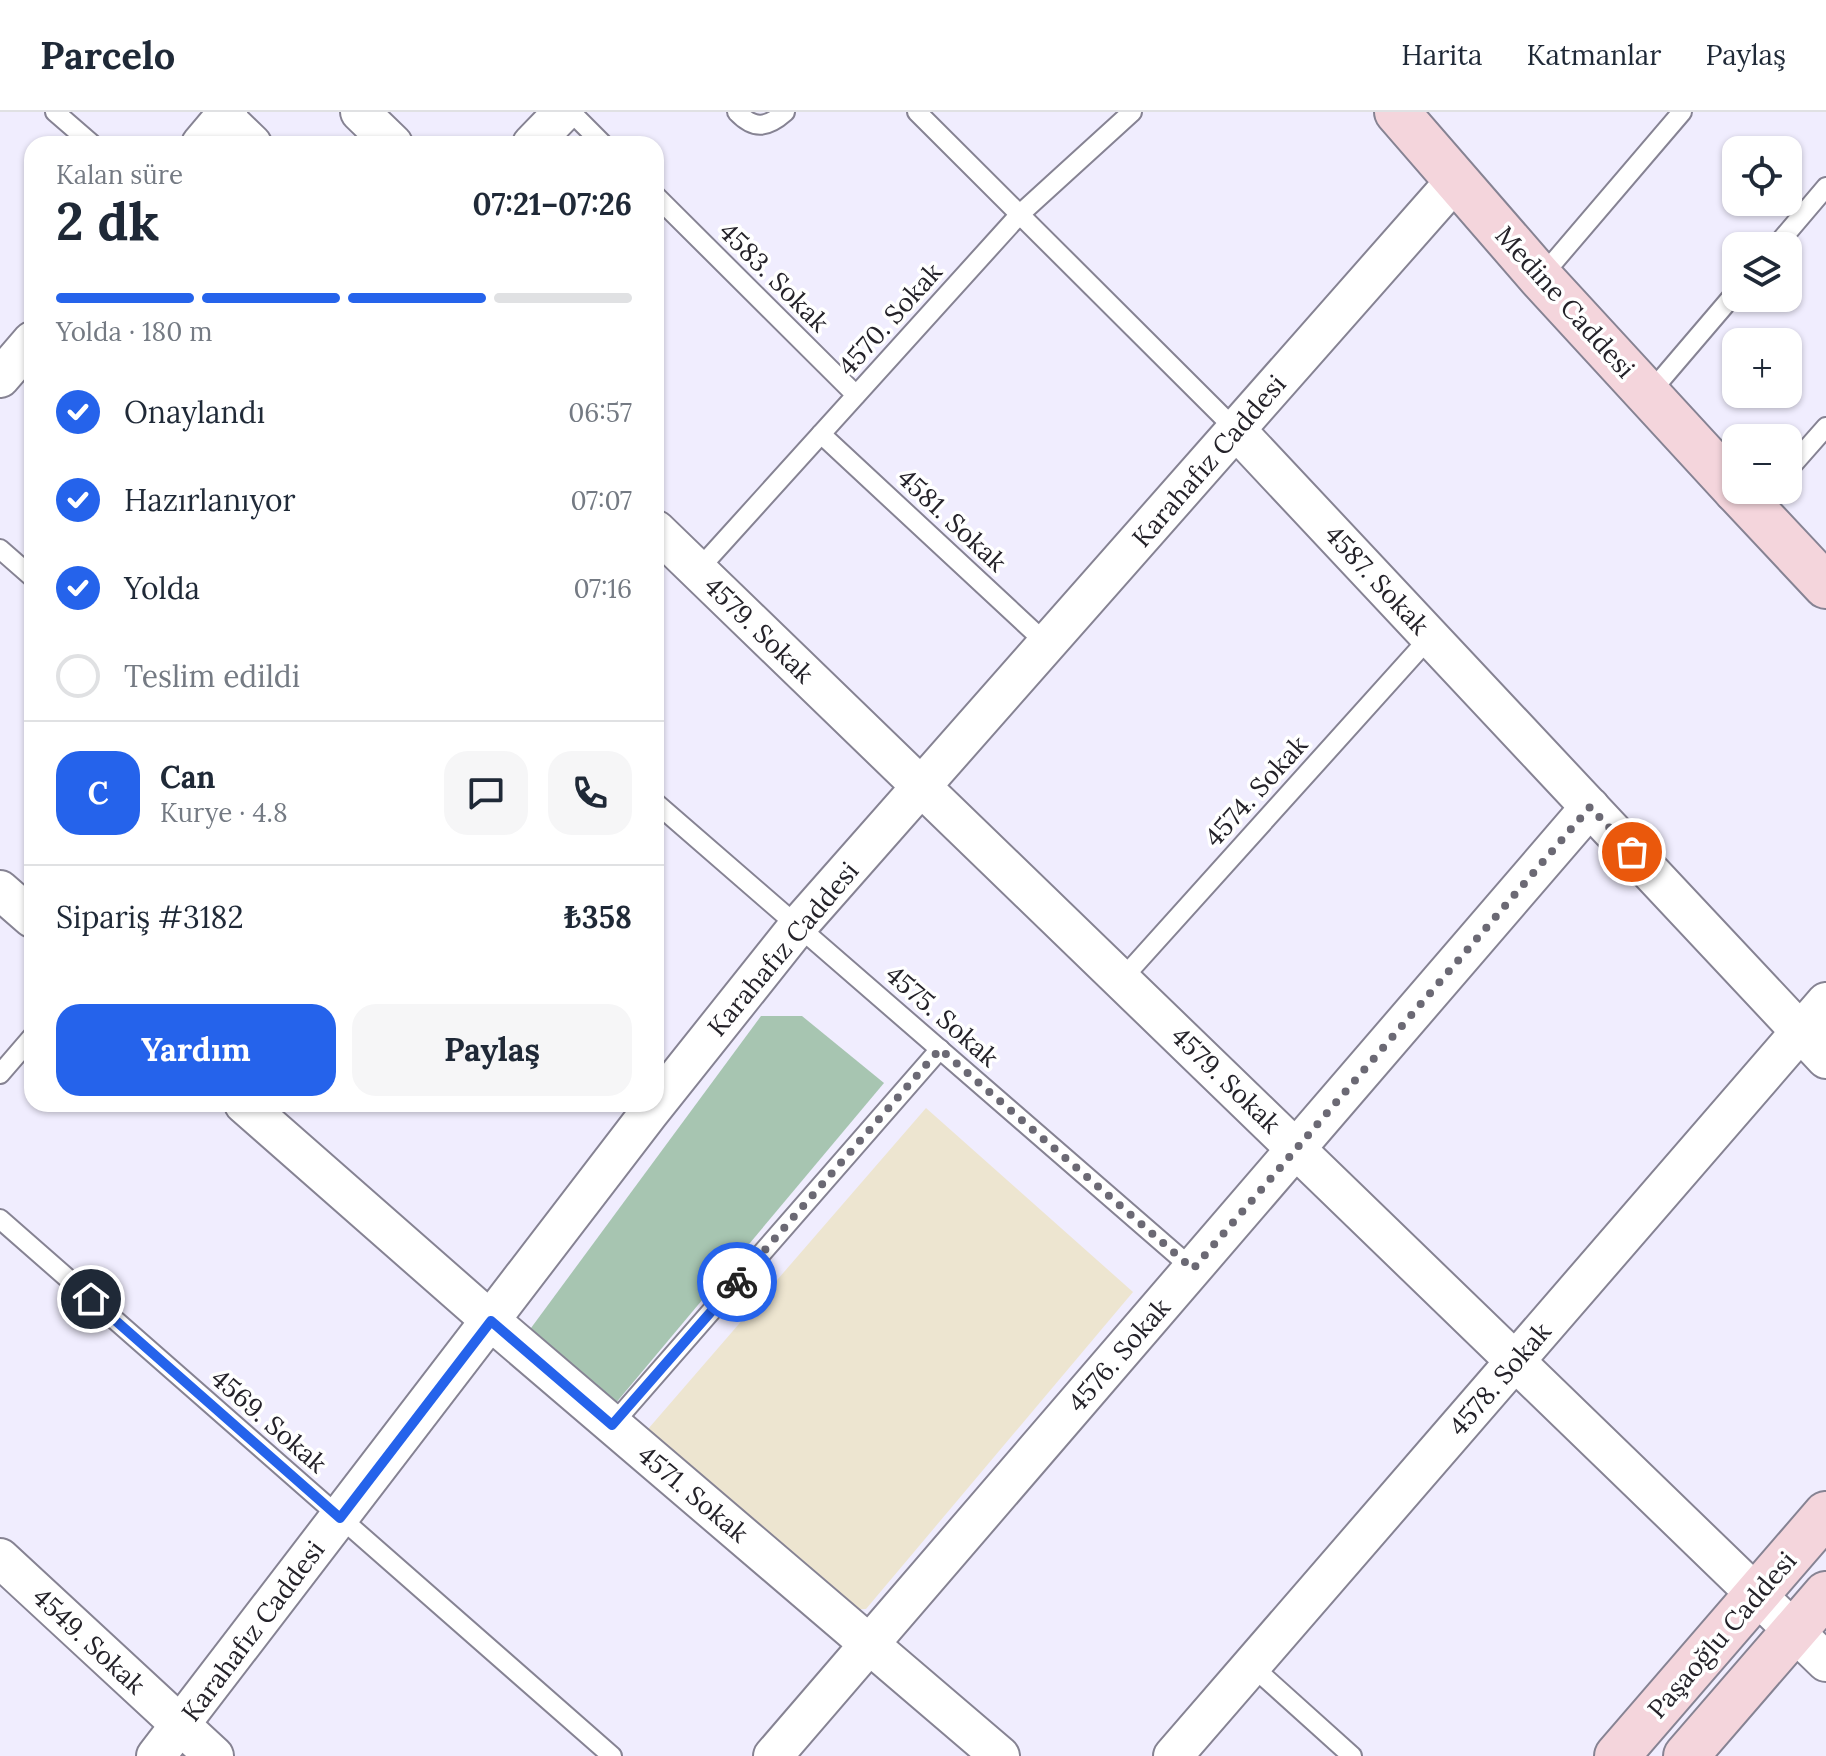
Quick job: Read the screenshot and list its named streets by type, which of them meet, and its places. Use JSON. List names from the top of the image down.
{
  "streets": {
    "street": [
      "Medine Caddesi",
      "Karahafız Caddesi",
      "4587. Sokak",
      "4579. Sokak",
      "4576. Sokak",
      "4578. Sokak",
      "4571. Sokak",
      "Paşaoğlu Caddesi",
      "4549. Sokak"
    ],
    "lane": [
      "4583. Sokak",
      "4570. Sokak",
      "4581. Sokak",
      "4574. Sokak",
      "4575. Sokak",
      "4569. Sokak"
    ]
  },
  "crossings": [
    ["4583. Sokak", "4570. Sokak"],
    ["Medine Caddesi", "Karahafız Caddesi"],
    ["4570. Sokak", "4581. Sokak"],
    ["4570. Sokak", "4587. Sokak"],
    ["4570. Sokak", "4579. Sokak"],
    ["Karahafız Caddesi", "4581. Sokak"],
    ["Karahafız Caddesi", "4587. Sokak"],
    ["Karahafız Caddesi", "4579. Sokak"],
    ["Karahafız Caddesi", "4575. Sokak"],
    ["Karahafız Caddesi", "4569. Sokak"],
    ["Karahafız Caddesi", "4571. Sokak"],
    ["Karahafız Caddesi", "4549. Sokak"],
    ["4587. Sokak", "4574. Sokak"],
    ["4587. Sokak", "4576. Sokak"],
    ["4587. Sokak", "4578. Sokak"],
    ["4579. Sokak", "4574. Sokak"],
    ["4579. Sokak", "4576. Sokak"],
    ["4579. Sokak", "4578. Sokak"],
    ["4579. Sokak", "Paşaoğlu Caddesi"],
    ["4575. Sokak", "4576. Sokak"],
    ["4576. Sokak", "4571. Sokak"]
  ],
  "page": {
    "header": "Parcelo",
    "nav": ["Harita", "Katmanlar", "Paylaş"],
    "map_buttons": ["+", "−"],
    "heading": ["2 dk", "Kalan süre", "07:21–07:26"],
    "panel": [
      "Can",
      "Kurye · 4.8",
      "Sipariş #3182",
      "₺358"
    ],
    "bar": "Yolda · 180 m",
    "list": [
      ["Onaylandı", "06:57"],
      ["Hazırlanıyor", "07:07"],
      ["Yolda", "07:16"],
      "Teslim edildi"
    ],
    "round": "C",
    "buttons": ["Yardım", "Paylaş"]
  }
}
